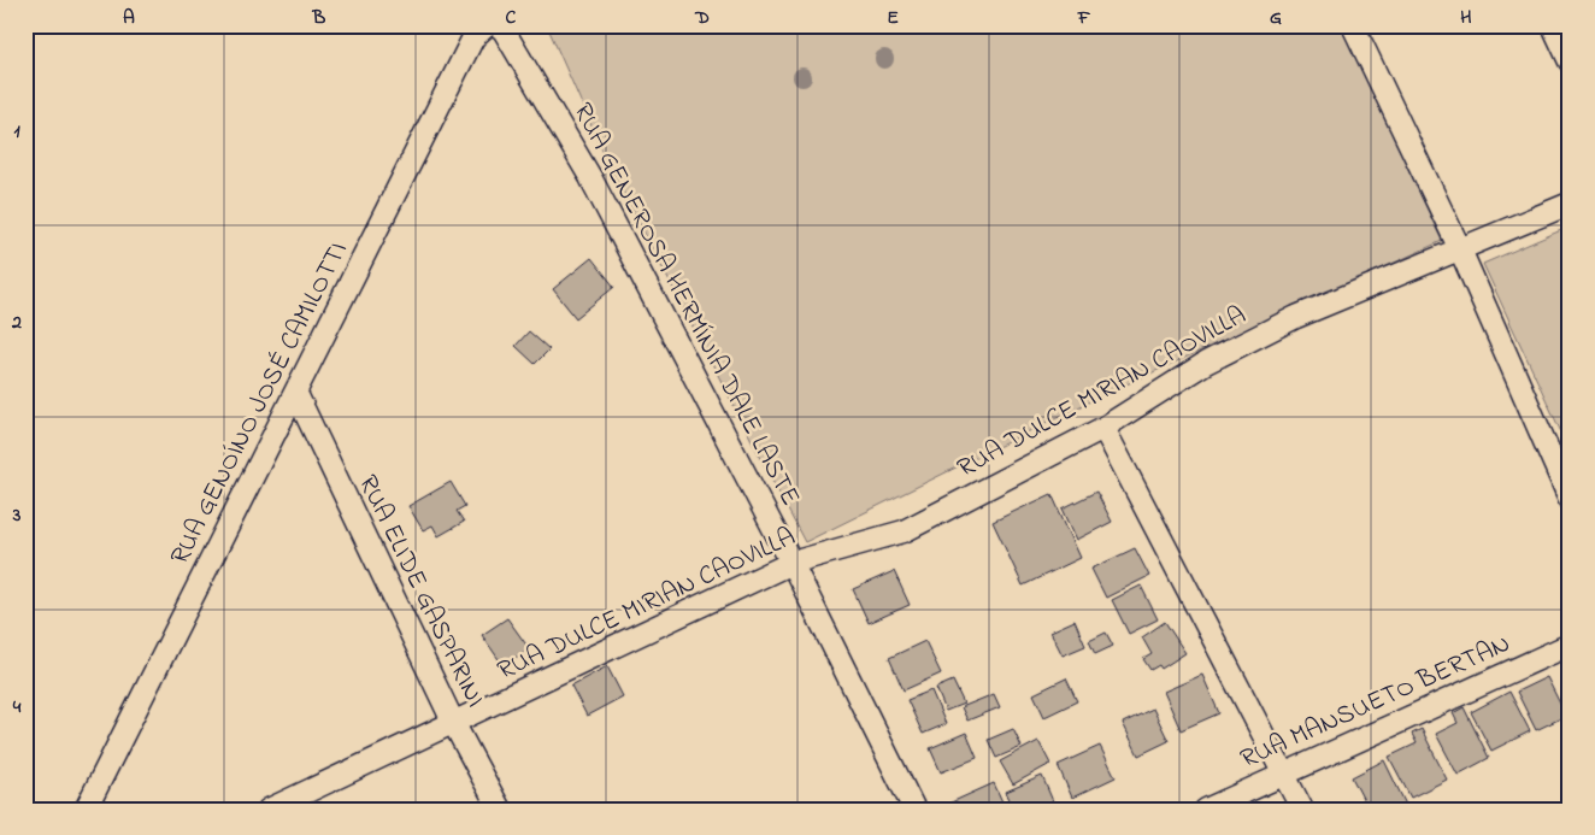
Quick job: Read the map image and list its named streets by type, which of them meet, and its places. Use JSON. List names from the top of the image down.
{
  "streets": {
    "street": [
      "RUA GENEROSA HERMÍNIA DALE LASTE",
      "RUA DULCE MIRIAN CAOVILLA",
      "RUA GENOÍNO JOSÉ CAMILOTTI",
      "RUA ELIDE GASPARINI",
      "RUA MANSUETO BERTAN"
    ]
  },
  "crossings": [
    ["RUA GENEROSA HERMÍNIA DALE LASTE", "RUA DULCE MIRIAN CAOVILLA"],
    ["RUA DULCE MIRIAN CAOVILLA", "RUA ELIDE GASPARINI"],
    ["RUA GENOÍNO JOSÉ CAMILOTTI", "RUA ELIDE GASPARINI"]
  ],
  "grid": {
    "columns": [
      "A",
      "B",
      "C",
      "D",
      "E",
      "F",
      "G",
      "H"
    ],
    "rows": [
      "1",
      "2",
      "3",
      "4"
    ]
  }
}
